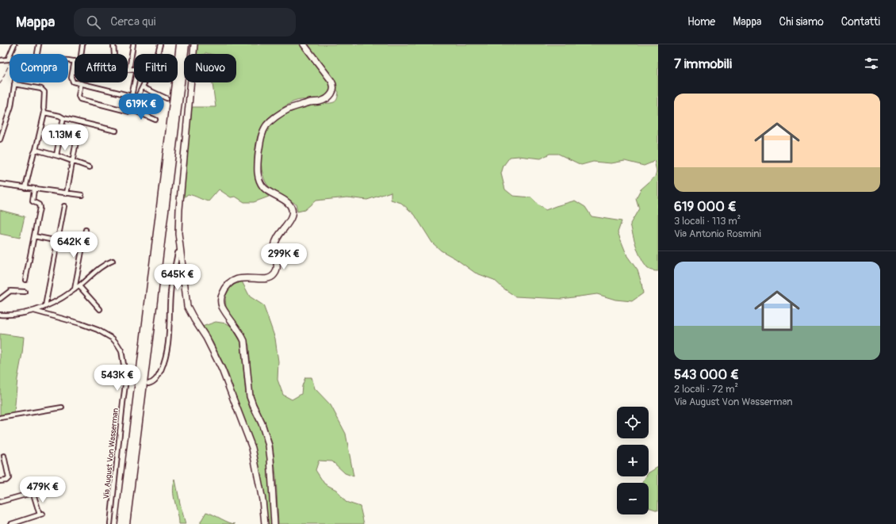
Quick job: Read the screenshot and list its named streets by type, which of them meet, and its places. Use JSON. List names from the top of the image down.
{
  "streets": {
    "street": ["Via August Von Wasserman"]
  },
  "page": {
    "header": "Mappa",
    "search": "Cerca qui",
    "nav": [
      "Home",
      "Mappa",
      "Chi siamo",
      "Contatti"
    ],
    "heading": "7 immobili",
    "chip": [
      "Compra",
      "Affitta",
      "Filtri",
      "Nuovo"
    ],
    "list": [
      {
        "name": "619 000 €",
        "note": "3 locali · 113 m² · Via Antonio Rosmini"
      },
      {
        "name": "543 000 €",
        "note": "2 locali · 72 m² · Via August Von Wasserman"
      }
    ],
    "price": [
      "619K €",
      "1.13M €",
      "642K €",
      "299K €",
      "645K €",
      "543K €",
      "479K €"
    ],
    "map_buttons": ["+", "−"]
  }
}
